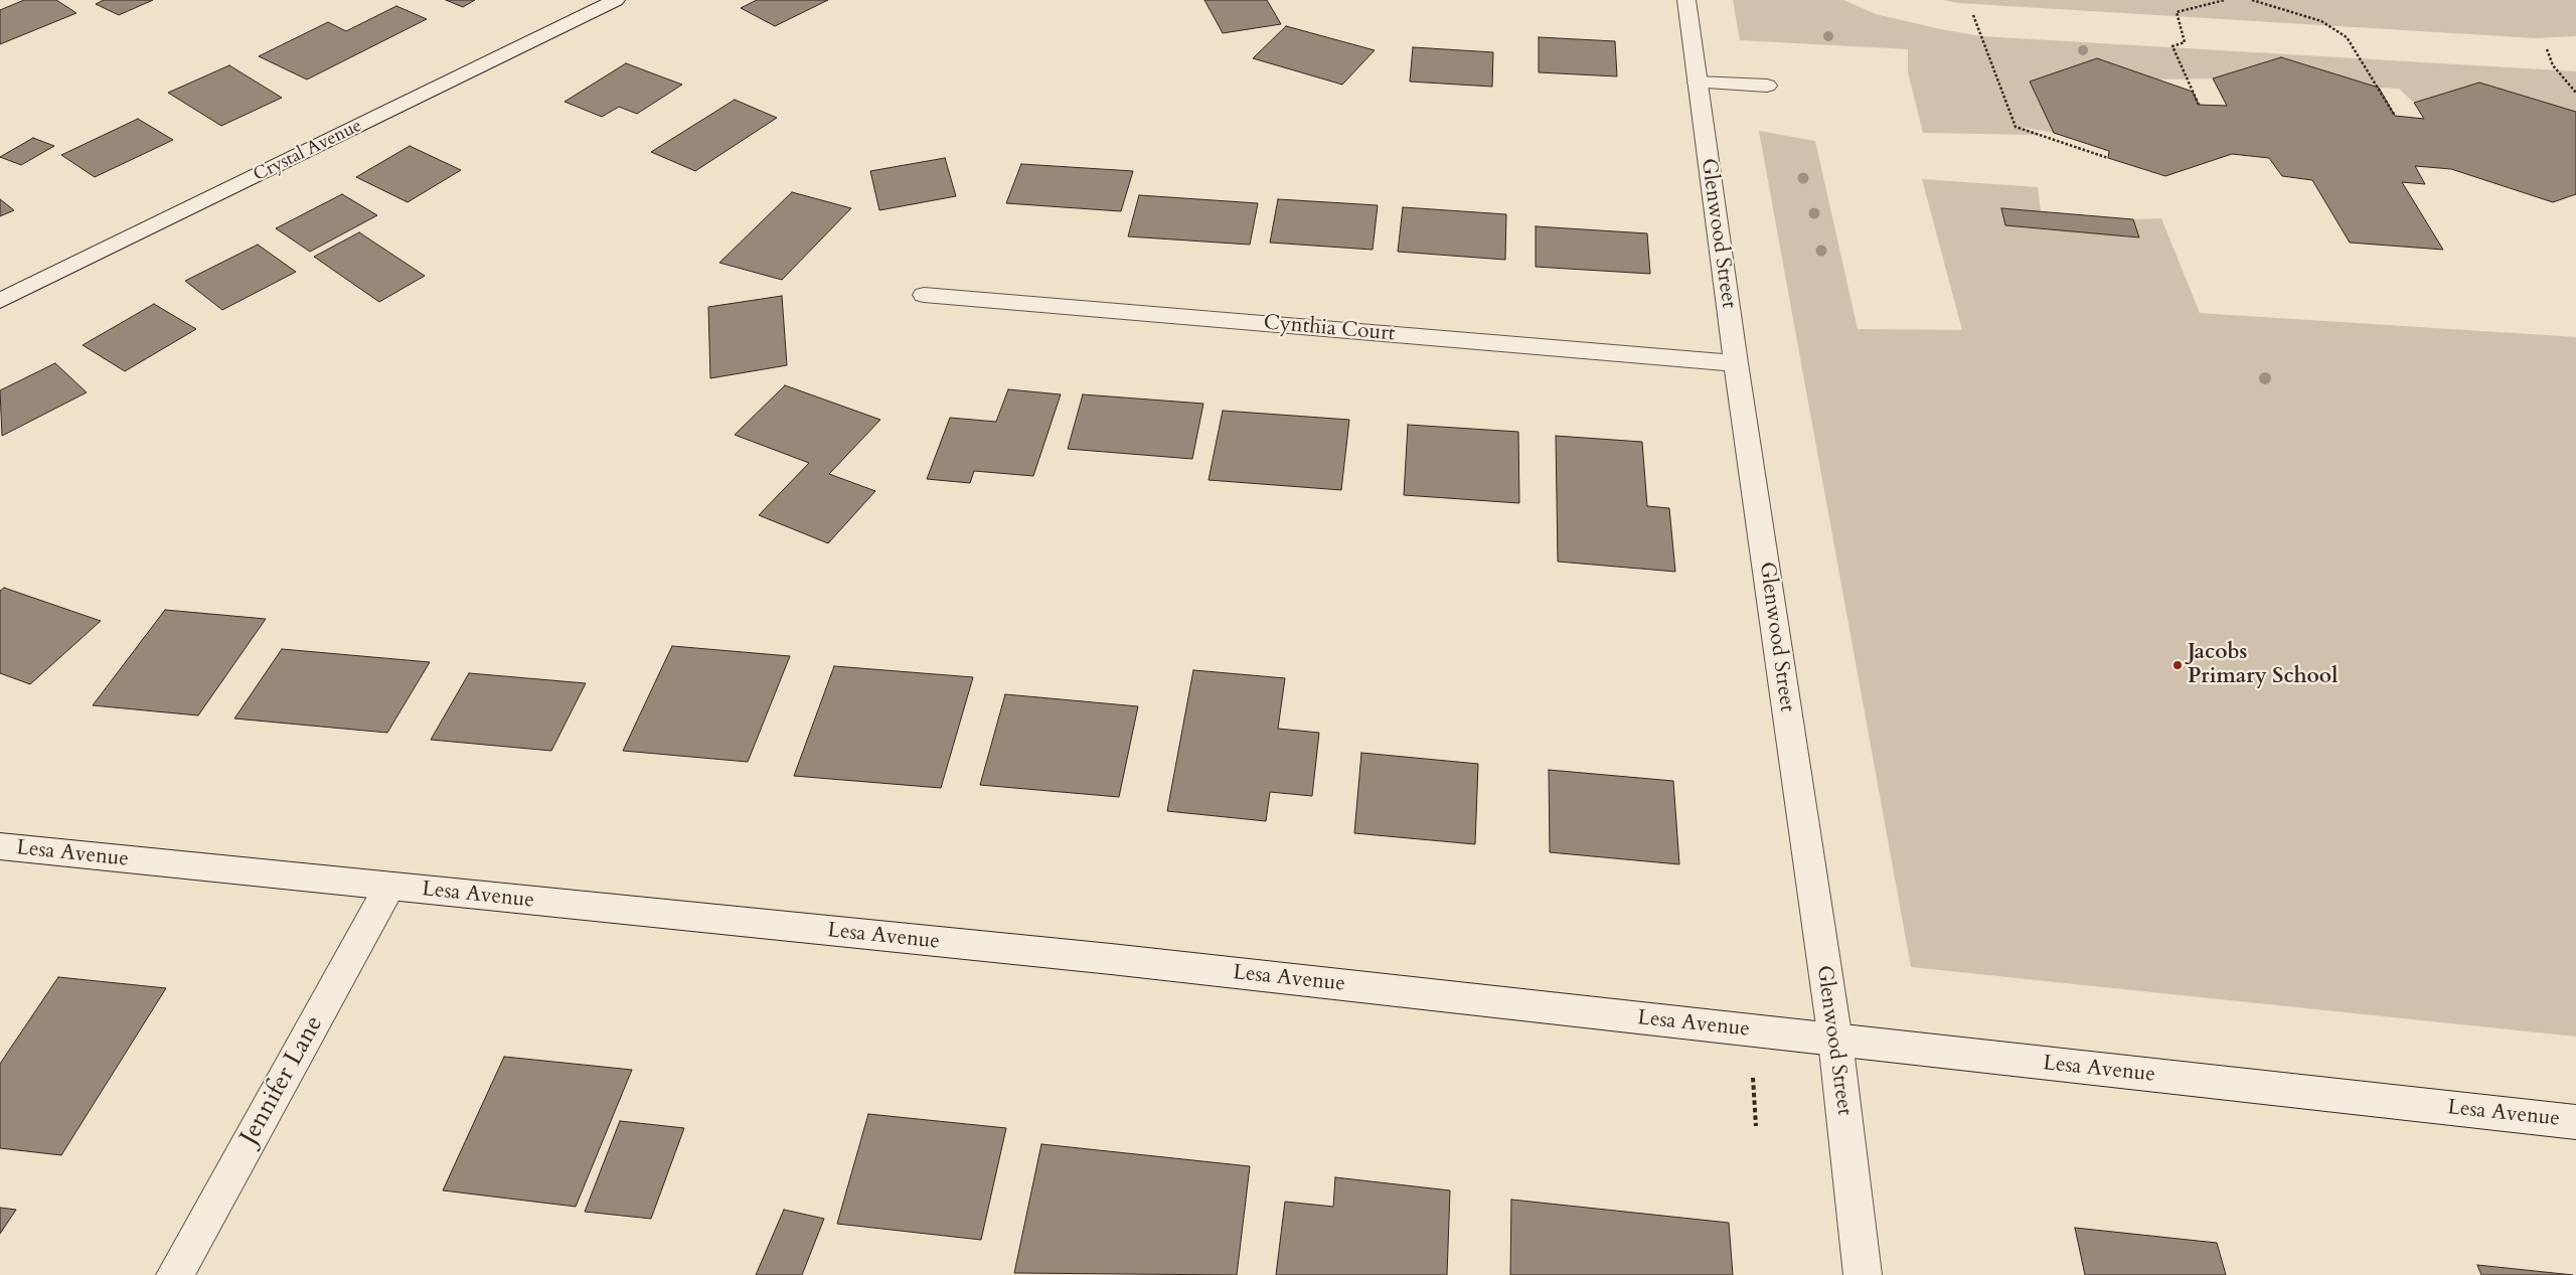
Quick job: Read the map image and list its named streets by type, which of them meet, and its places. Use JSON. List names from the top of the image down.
{
  "streets": {
    "street": [
      "Crystal Avenue",
      "Glenwood Street",
      "Cynthia Court",
      "Lesa Avenue",
      "Jennifer Lane"
    ]
  },
  "crossings": [
    ["Glenwood Street", "Cynthia Court"],
    ["Glenwood Street", "Lesa Avenue"],
    ["Lesa Avenue", "Jennifer Lane"]
  ],
  "places": ["Jacobs Primary School"]
}
